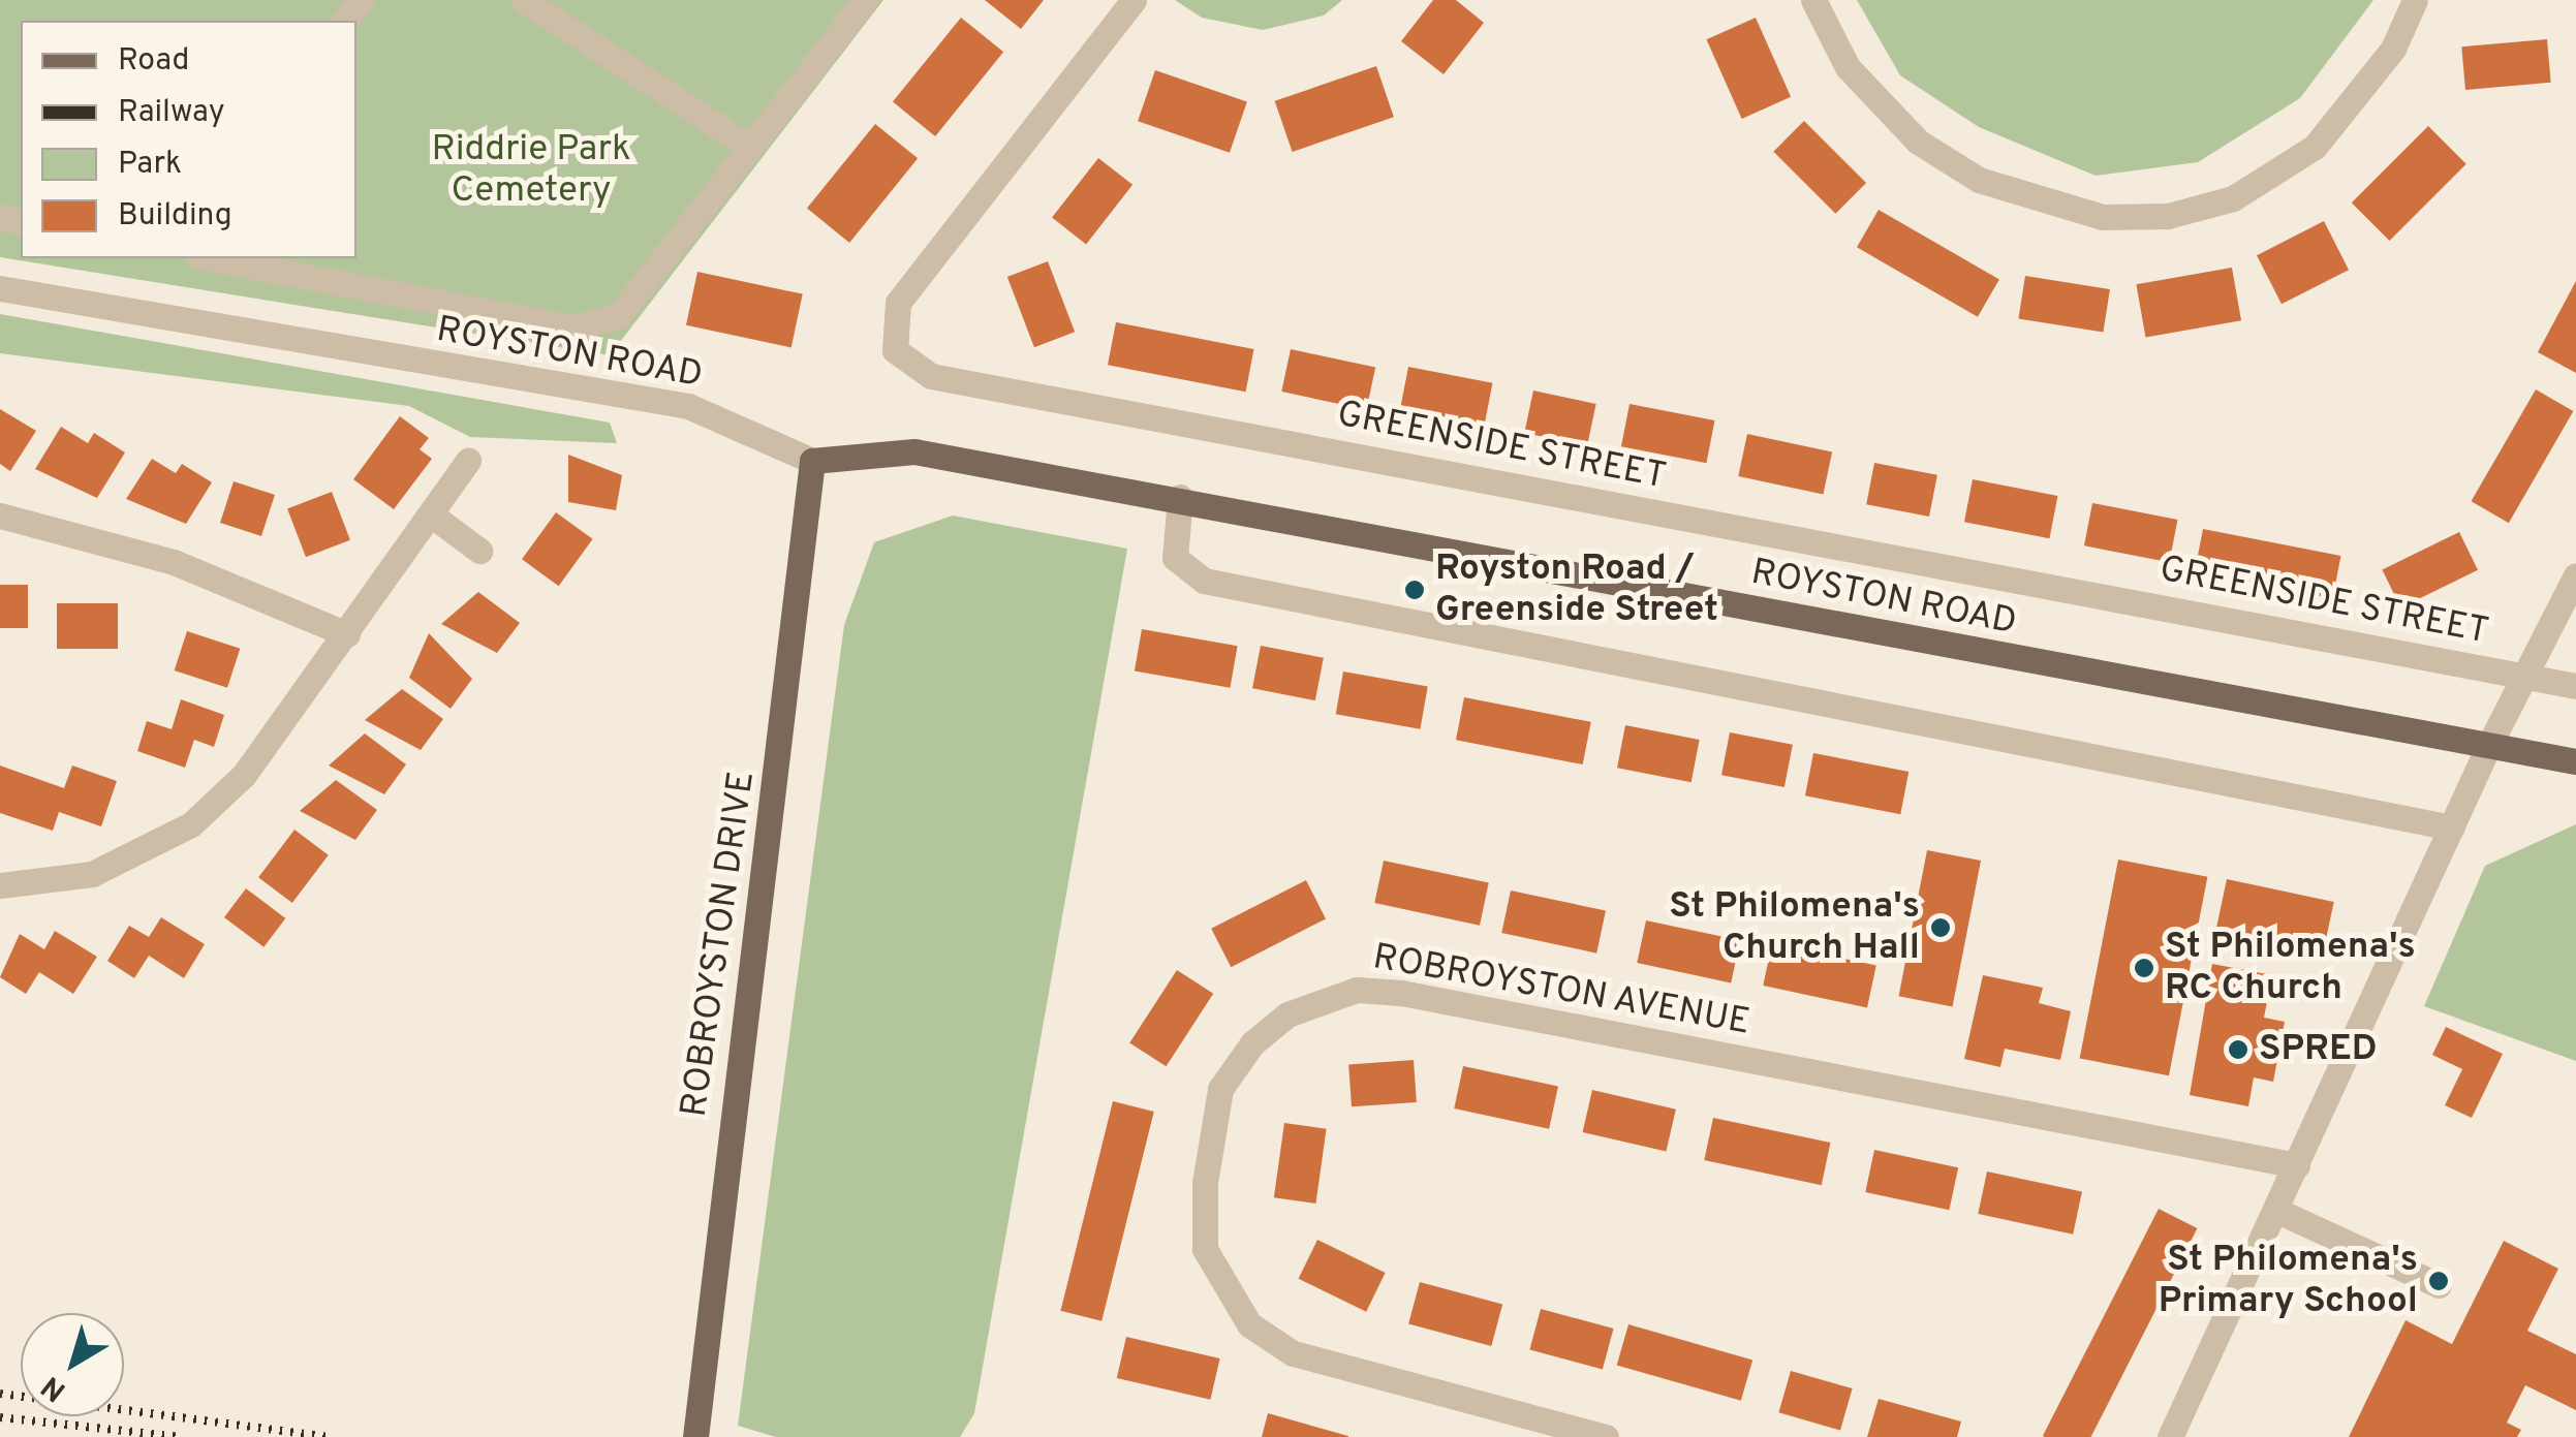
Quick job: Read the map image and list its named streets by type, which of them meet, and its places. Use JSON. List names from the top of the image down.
{
  "streets": {
    "main road": ["ROYSTON ROAD", "ROBROYSTON DRIVE"],
    "street": ["GREENSIDE STREET", "ROBROYSTON AVENUE"]
  },
  "crossings": [
    ["ROYSTON ROAD", "ROBROYSTON DRIVE"]
  ],
  "parks": ["Riddrie Park Cemetery"],
  "places": [
    "Royston Road / Greenside Street",
    "St Philomena's Church Hall",
    "St Philomena's RC Church",
    "SPRED",
    "St Philomena's Primary School"
  ],
  "legend": [
    "Road",
    "Railway",
    "Park",
    "Building"
  ],
  "north": "bottom left"
}
